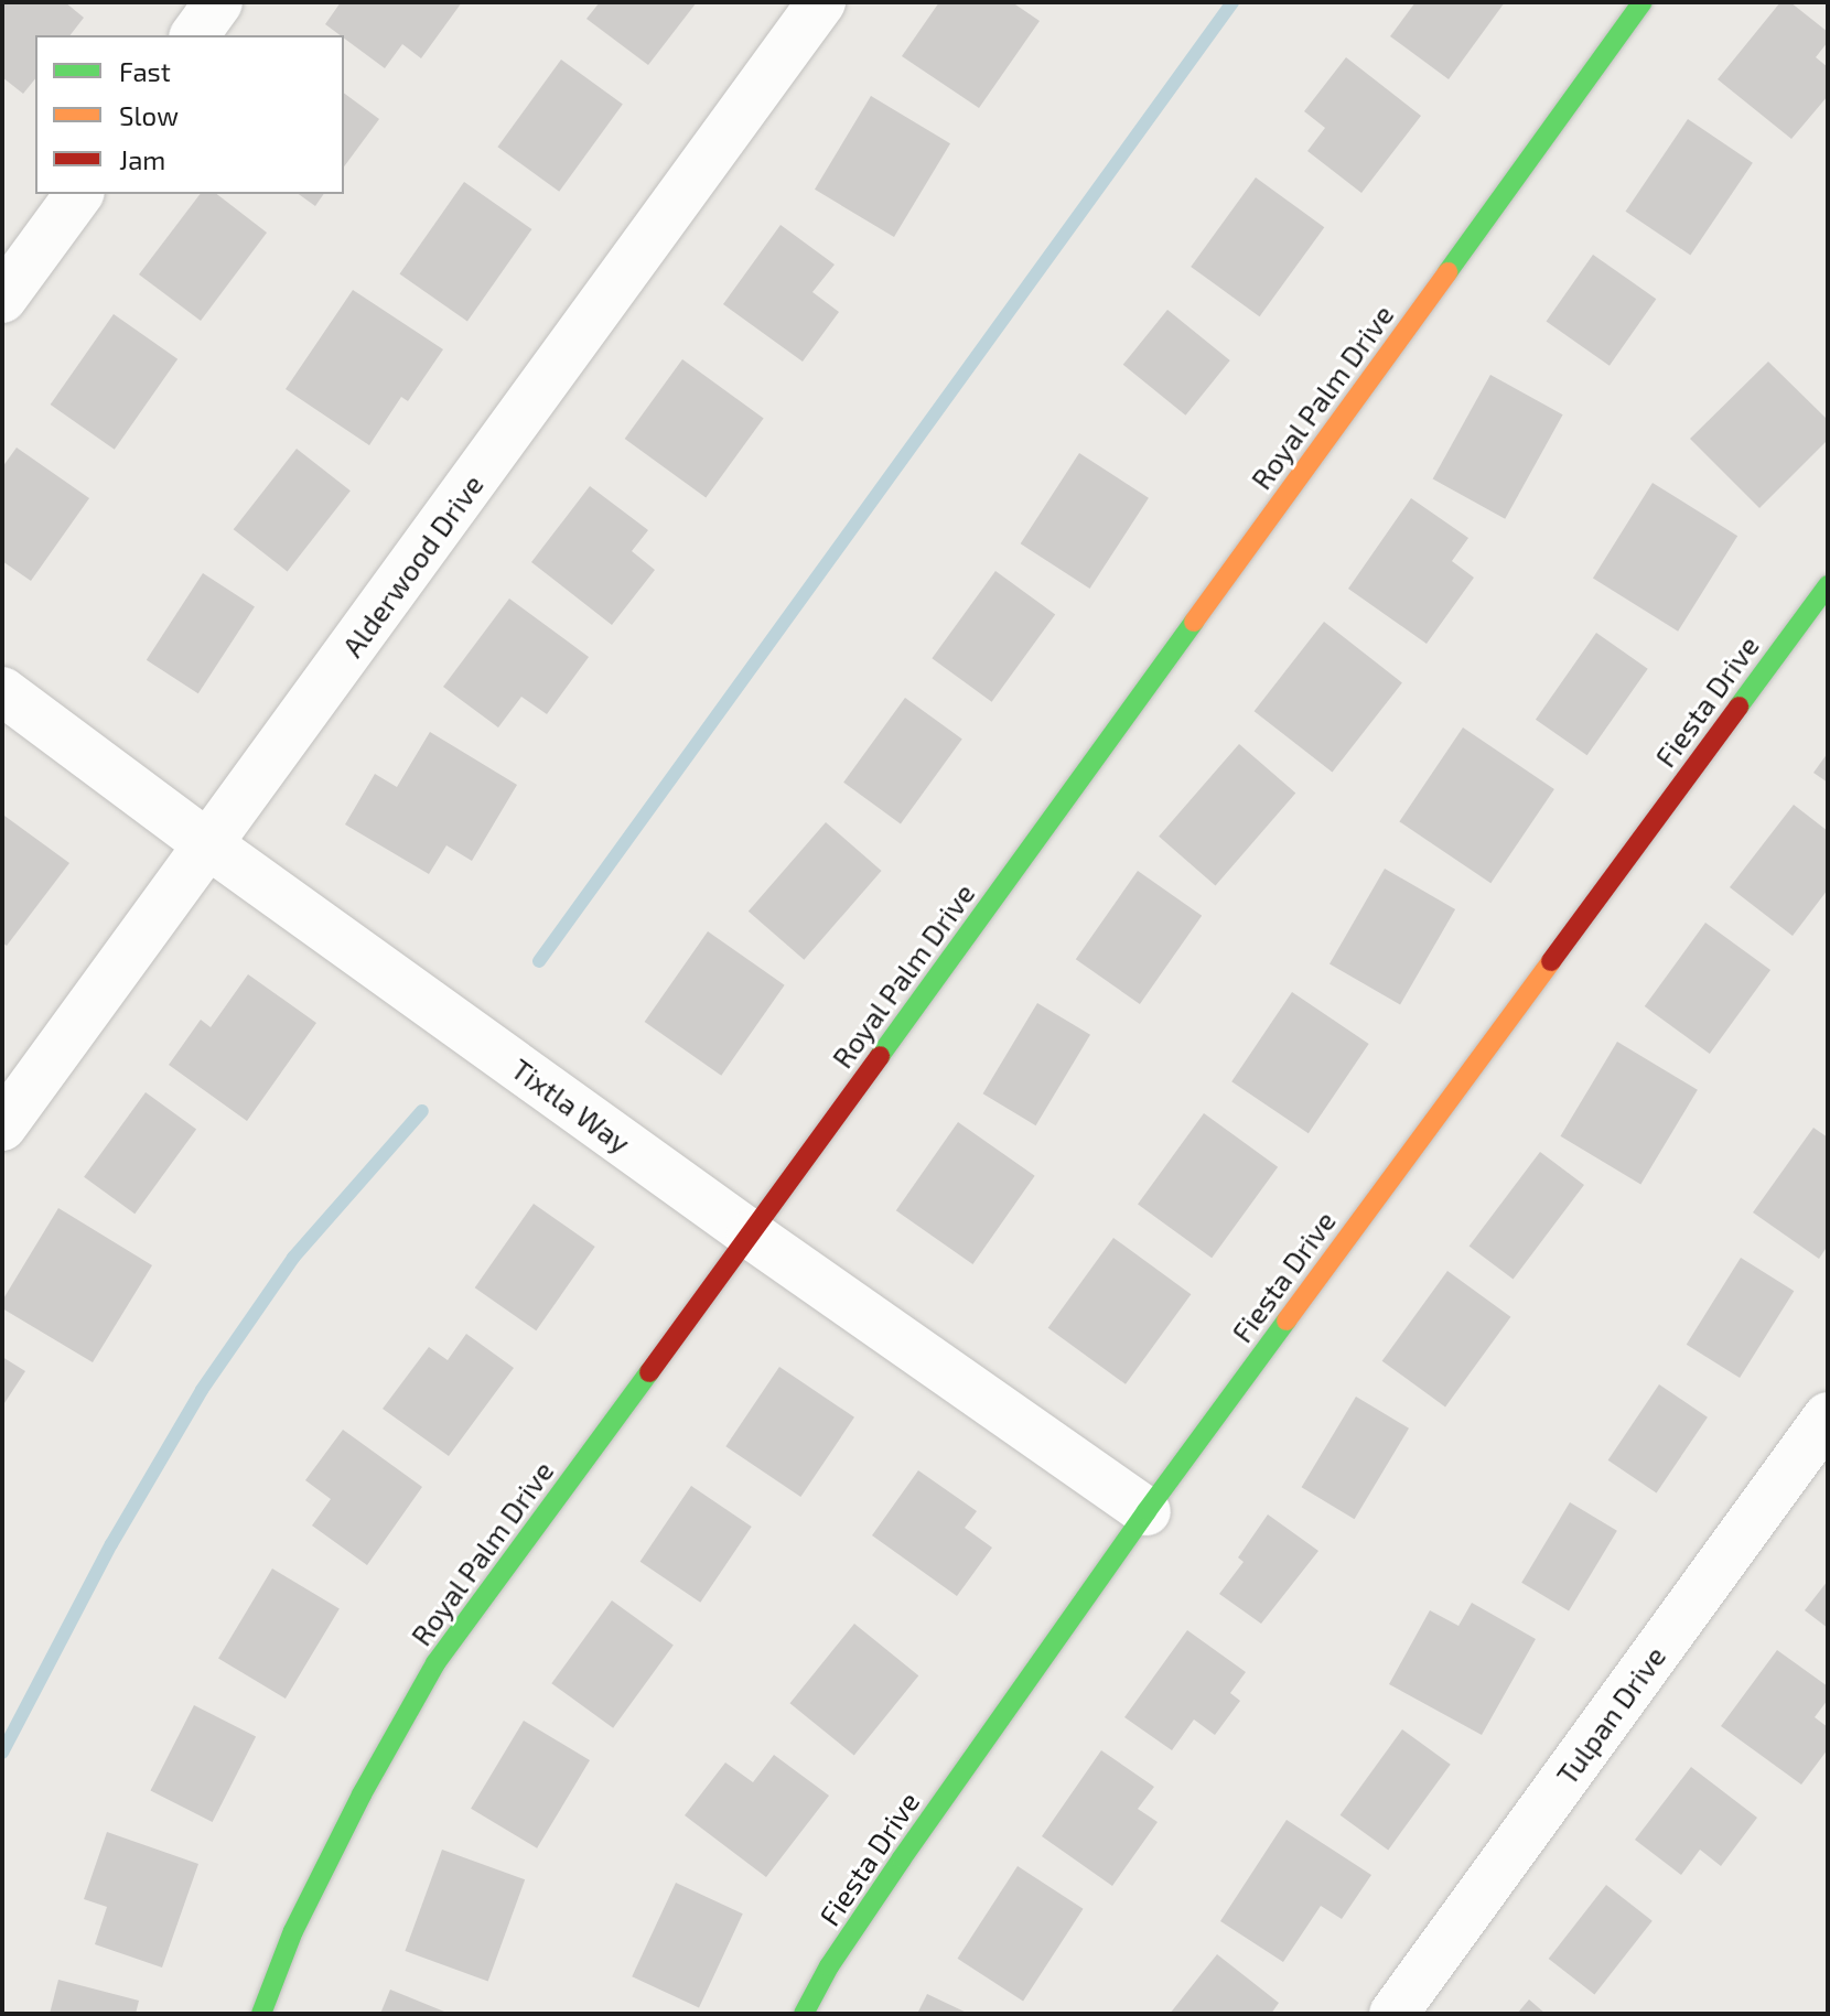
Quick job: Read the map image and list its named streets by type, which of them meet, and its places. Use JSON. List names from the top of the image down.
{
  "streets": {
    "street": [
      "Royal Palm Drive",
      "Alderwood Drive",
      "Fiesta Drive",
      "Tixtla Way",
      "Tulpan Drive"
    ]
  },
  "crossings": [
    ["Royal Palm Drive", "Tixtla Way"],
    ["Alderwood Drive", "Tixtla Way"],
    ["Fiesta Drive", "Tixtla Way"]
  ],
  "legend": ["Fast", "Slow", "Jam"]
}
